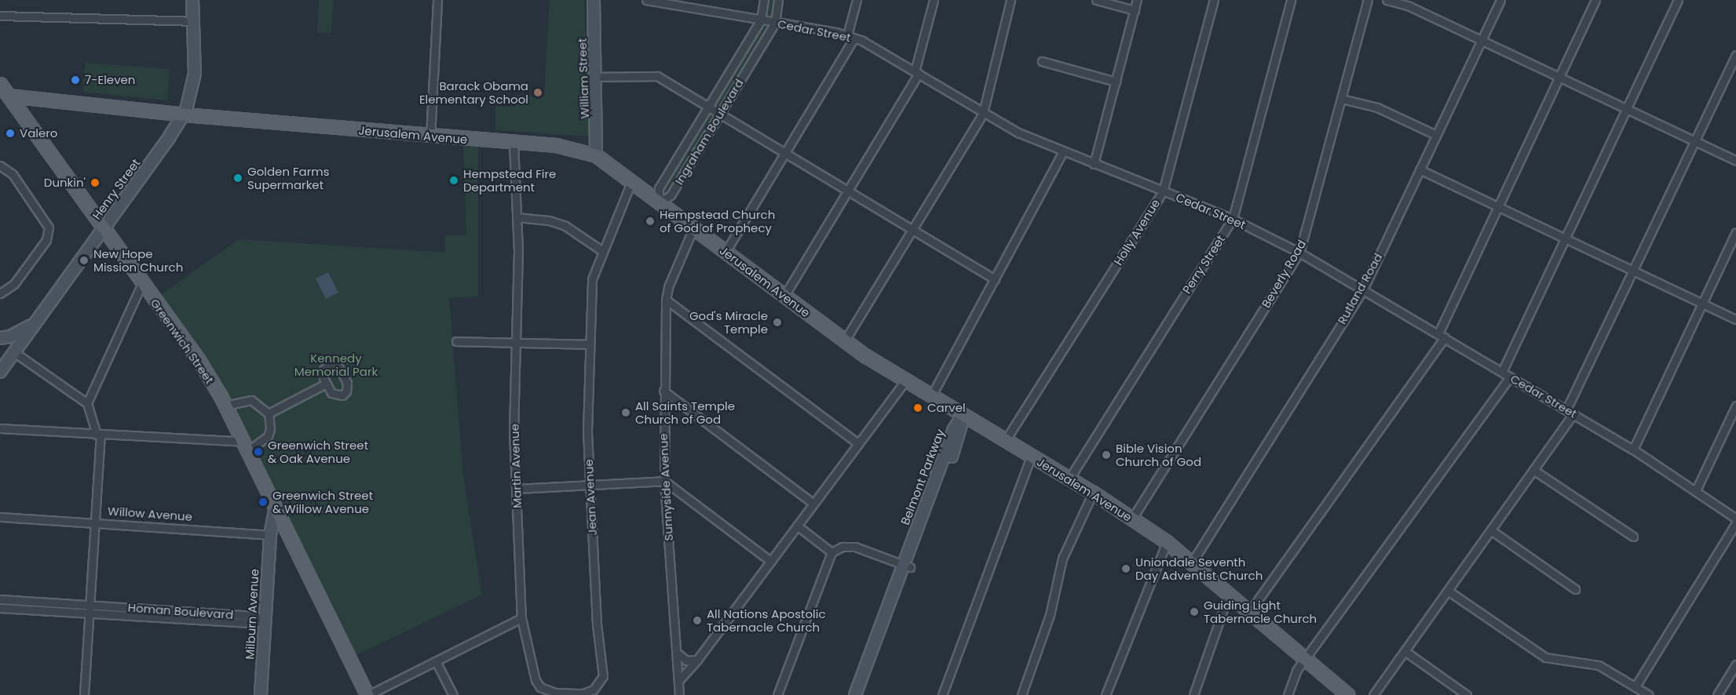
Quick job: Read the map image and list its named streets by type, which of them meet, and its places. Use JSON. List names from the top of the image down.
{
  "streets": {
    "main road": ["Jerusalem Avenue", "Greenwich Street"],
    "street": [
      "Cedar Street",
      "William Street",
      "Ingraham Boulevard",
      "Henry Street",
      "Holly Avenue",
      "Perry Street",
      "Beverly Road",
      "Rutland Road",
      "Martin Avenue",
      "Belmont Parkway",
      "Sunnyside Avenue",
      "Jean Avenue",
      "Willow Avenue",
      "Homan Boulevard",
      "Milburn Avenue"
    ]
  },
  "crossings": [
    ["Cedar Street", "Ingraham Boulevard"],
    ["Cedar Street", "Holly Avenue"],
    ["Cedar Street", "Perry Street"],
    ["Cedar Street", "Beverly Road"],
    ["Cedar Street", "Rutland Road"],
    ["William Street", "Jerusalem Avenue"],
    ["Ingraham Boulevard", "Jerusalem Avenue"],
    ["Jerusalem Avenue", "Henry Street"],
    ["Jerusalem Avenue", "Holly Avenue"],
    ["Jerusalem Avenue", "Perry Street"],
    ["Jerusalem Avenue", "Beverly Road"],
    ["Jerusalem Avenue", "Rutland Road"],
    ["Jerusalem Avenue", "Greenwich Street"],
    ["Jerusalem Avenue", "Martin Avenue"],
    ["Jerusalem Avenue", "Belmont Parkway"],
    ["Jerusalem Avenue", "Sunnyside Avenue"],
    ["Jerusalem Avenue", "Jean Avenue"],
    ["Henry Street", "Greenwich Street"],
    ["Martin Avenue", "Jean Avenue"],
    ["Willow Avenue", "Milburn Avenue"],
    ["Homan Boulevard", "Milburn Avenue"]
  ],
  "parks": ["Kennedy Memorial Park"],
  "places": [
    "7-Eleven",
    "Barack Obama Elementary School",
    "Valero",
    "Golden Farms Supermarket",
    "Hempstead Fire Department",
    "Dunkin'",
    "Hempstead Church of God of Prophecy",
    "New Hope Mission Church",
    "God's Miracle Temple",
    "Carvel",
    "All Saints Temple Church of God",
    "Greenwich Street & Oak Avenue",
    "Bible Vision Church of God",
    "Greenwich Street & Willow Avenue",
    "Uniondale Seventh Day Adventist Church",
    "Guiding Light Tabernacle Church",
    "All Nations Apostolic Tabernacle Church"
  ]
}
